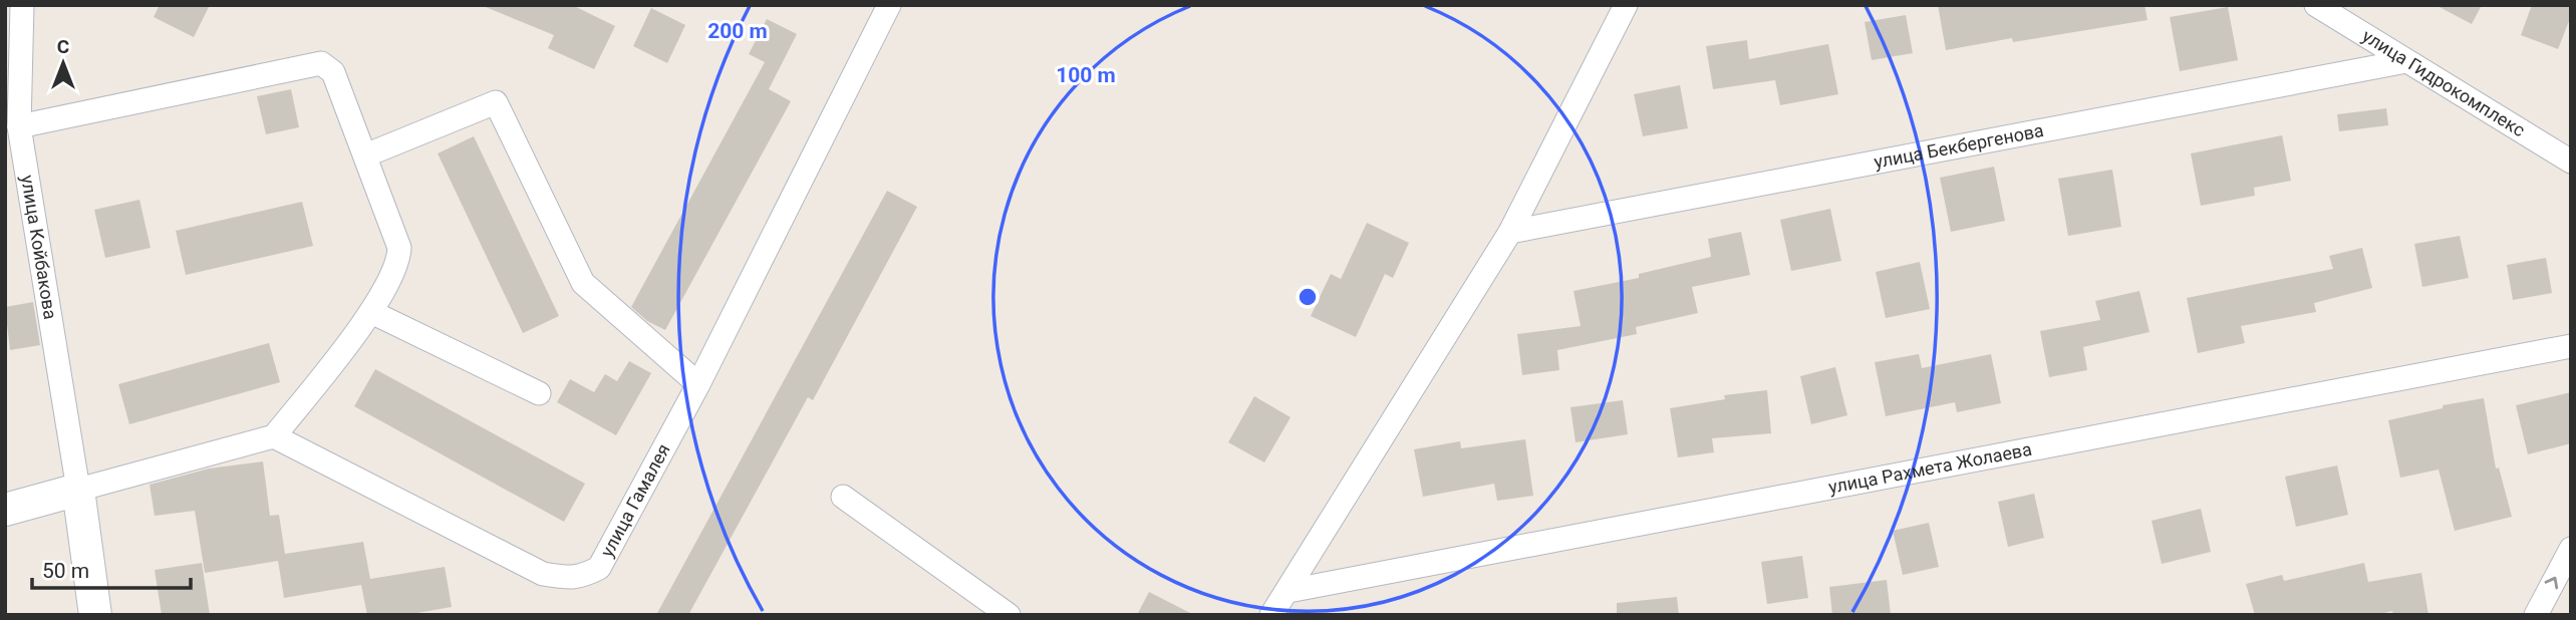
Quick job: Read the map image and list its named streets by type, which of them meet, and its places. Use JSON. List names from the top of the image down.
{
  "streets": {
    "street": [
      "улица Гидрокомплекс",
      "улица Бекбергенова",
      "улица Койбакова",
      "улица Рахмета Жолаева",
      "улица Гамалея"
    ]
  },
  "crossings": [
    ["улица Гидрокомплекс", "улица Бекбергенова"]
  ],
  "scale_bar": "50 m",
  "north": "top",
  "rings": ["200 m", "100 m"]
}
